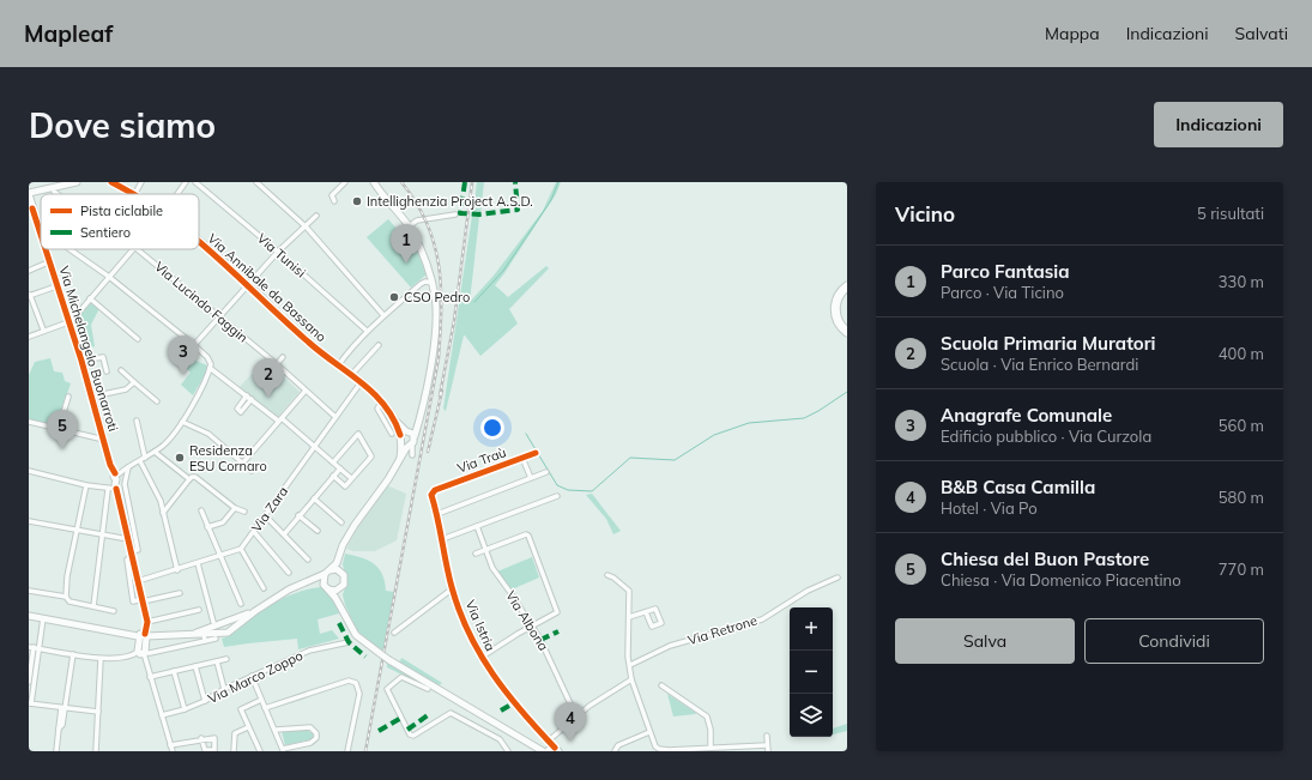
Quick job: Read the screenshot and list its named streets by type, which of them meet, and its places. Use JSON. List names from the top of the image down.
{
  "streets": {
    "street": [
      "Via Tunisi",
      "Via Annibale da Bassano",
      "Via Lucindo Faggin",
      "Via Michelangelo Buonarroti",
      "Via Traù",
      "Via Zara",
      "Via Albona",
      "Via Istria",
      "Via Retrone",
      "Via Marco Zoppo"
    ]
  },
  "crossings": [
    ["Via Annibale da Bassano", "Via Zara"],
    ["Via Lucindo Faggin", "Via Zara"],
    ["Via Michelangelo Buonarroti", "Via Marco Zoppo"],
    ["Via Traù", "Via Istria"]
  ],
  "places": ["Intellighenzia Project A.S.D.", "CSO Pedro", "Residenza ESU Cornaro"],
  "legend": ["Pista ciclabile", "Sentiero"],
  "page": {
    "header": "Mapleaf",
    "nav": ["Mappa", "Indicazioni", "Salvati"],
    "buttons": [
      "Indicazioni",
      ["Salva", "Condividi"]
    ],
    "title": "Dove siamo",
    "heading": ["Vicino", "5 risultati"],
    "pins": [
      "1",
      "3",
      "2",
      "5",
      "4"
    ],
    "list": [
      {
        "mark": "1",
        "name": "Parco Fantasia",
        "note": "Parco · Via Ticino",
        "value": "330 m"
      },
      {
        "mark": "2",
        "name": "Scuola Primaria Muratori",
        "note": "Scuola · Via Enrico Bernardi",
        "value": "400 m"
      },
      {
        "mark": "3",
        "name": "Anagrafe Comunale",
        "note": "Edificio pubblico · Via Curzola",
        "value": "560 m"
      },
      {
        "mark": "4",
        "name": "B&B Casa Camilla",
        "note": "Hotel · Via Po",
        "value": "580 m"
      },
      {
        "mark": "5",
        "name": "Chiesa del Buon Pastore",
        "note": "Chiesa · Via Domenico Piacentino",
        "value": "770 m"
      }
    ],
    "map_buttons": ["+", "−"]
  }
}
